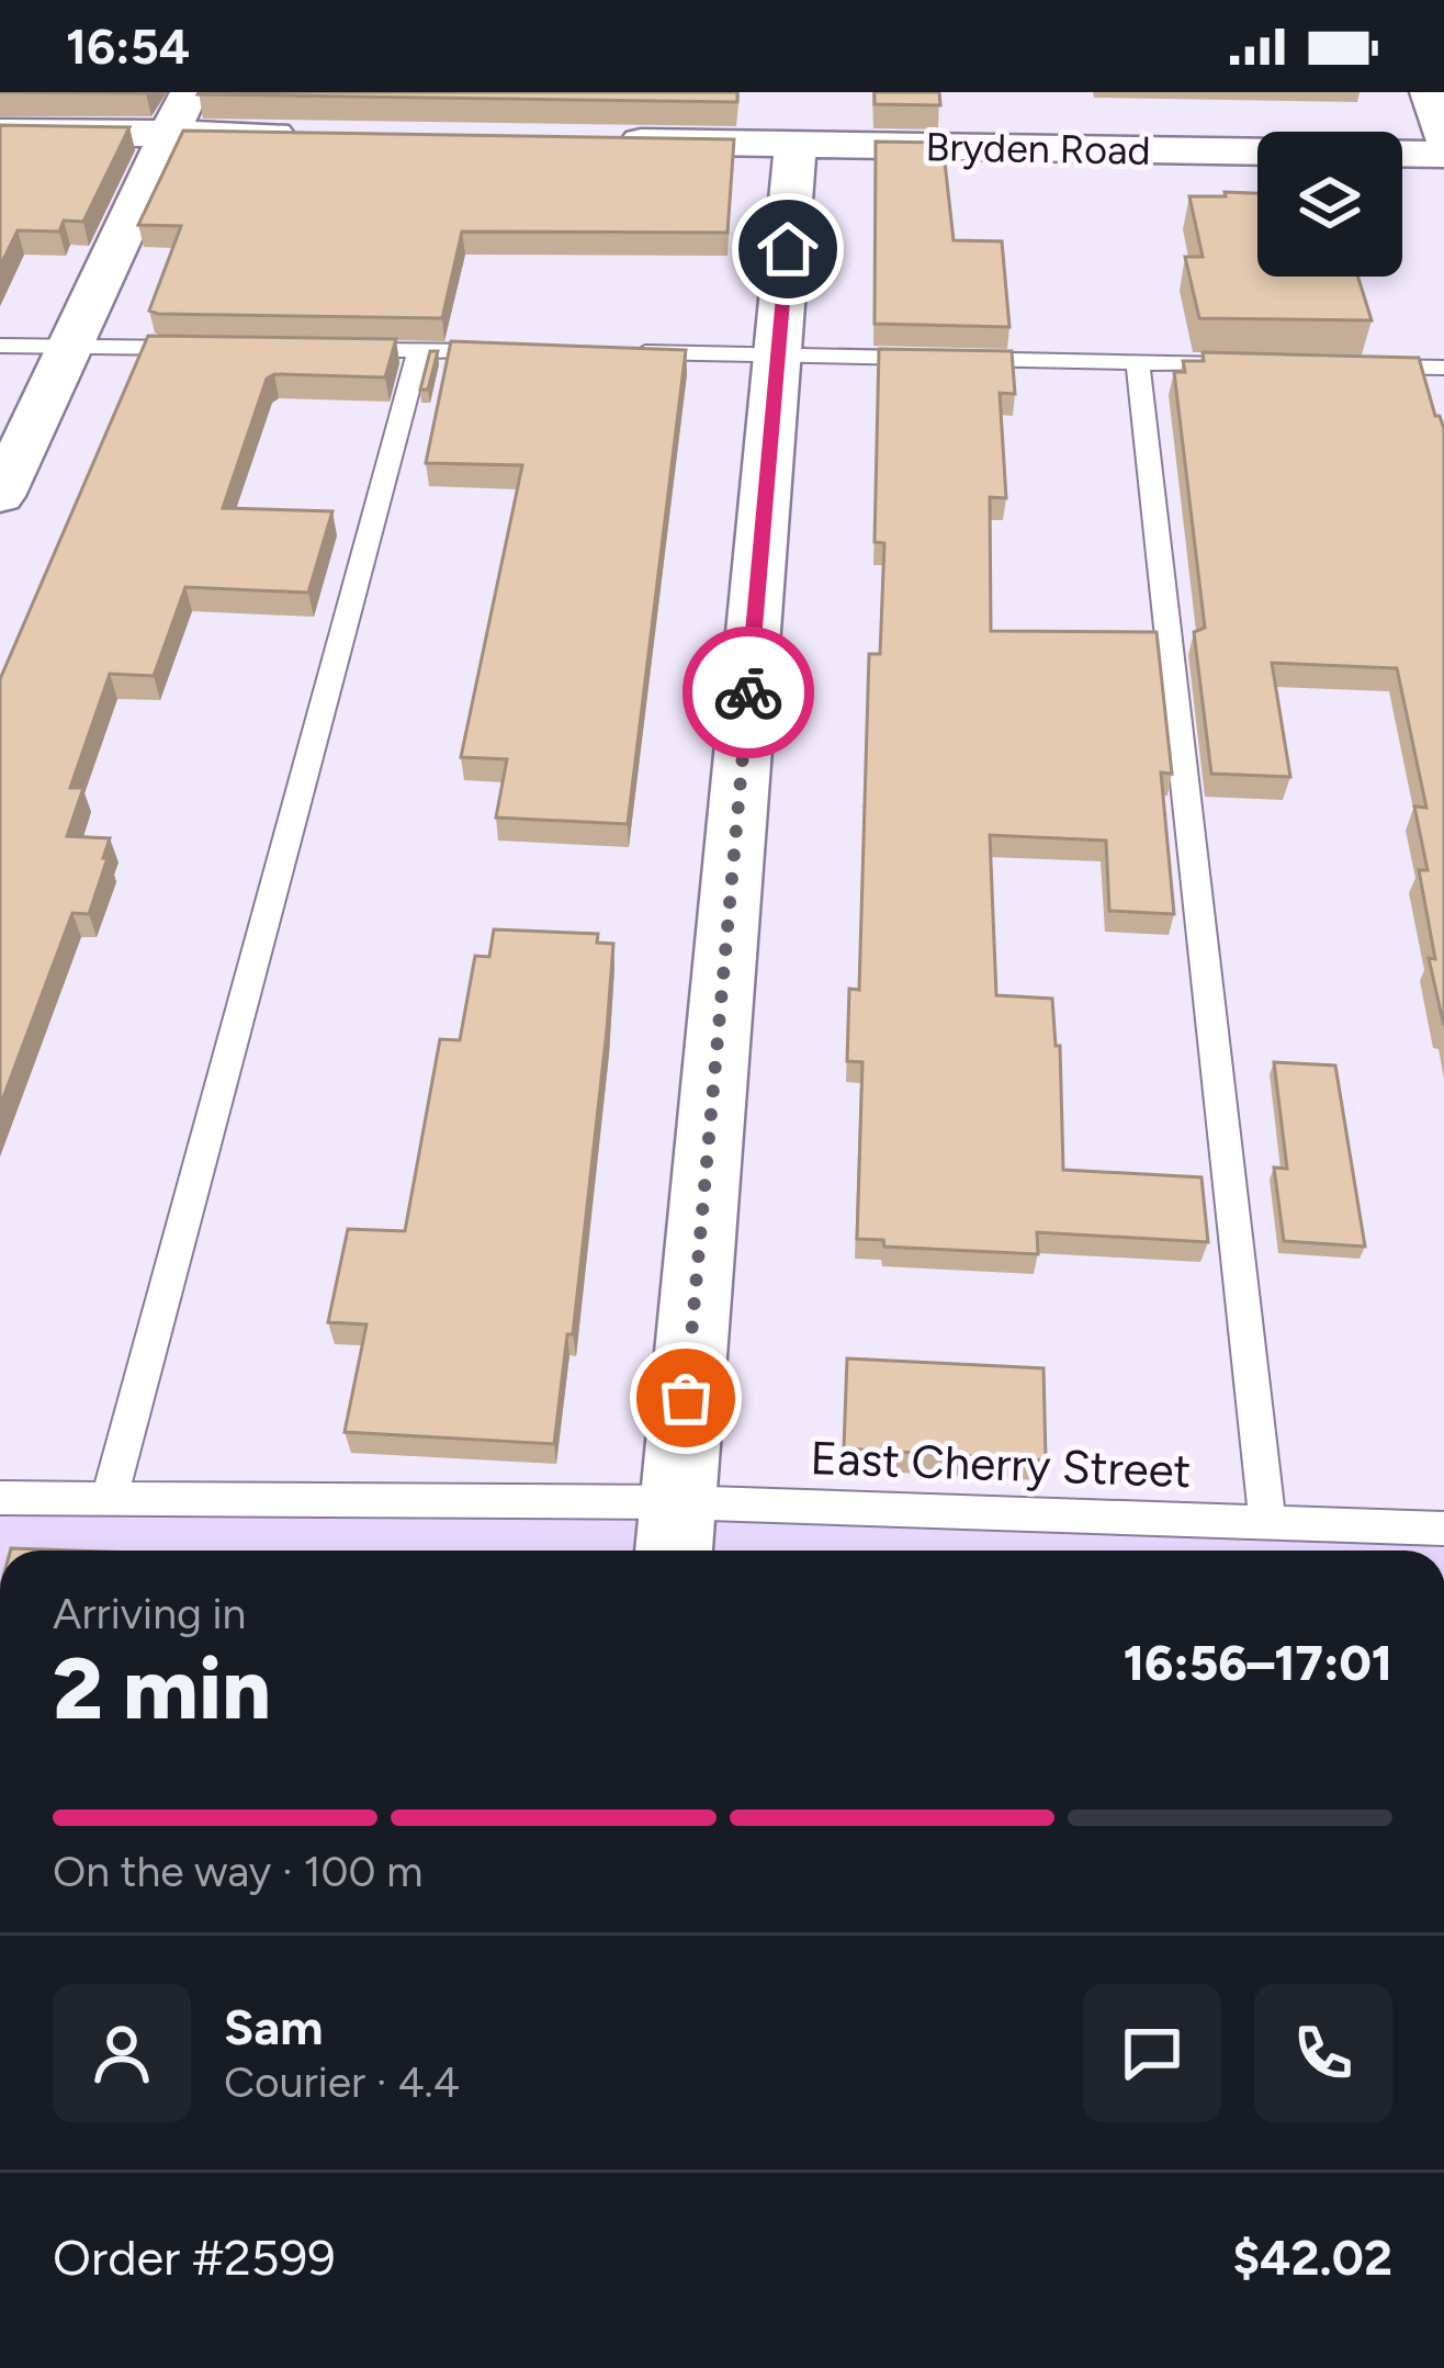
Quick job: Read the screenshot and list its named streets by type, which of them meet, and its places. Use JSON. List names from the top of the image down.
{
  "streets": {
    "street": ["Bryden Road"],
    "lane": ["East Cherry Street"]
  },
  "page": {
    "status": "16:54",
    "heading": ["2 min", "Arriving in", "16:56–17:01"],
    "panel": [
      "Sam",
      "Courier · 4.4",
      "Order #2599",
      "$42.02"
    ],
    "bar": "On the way · 100 m"
  }
}
